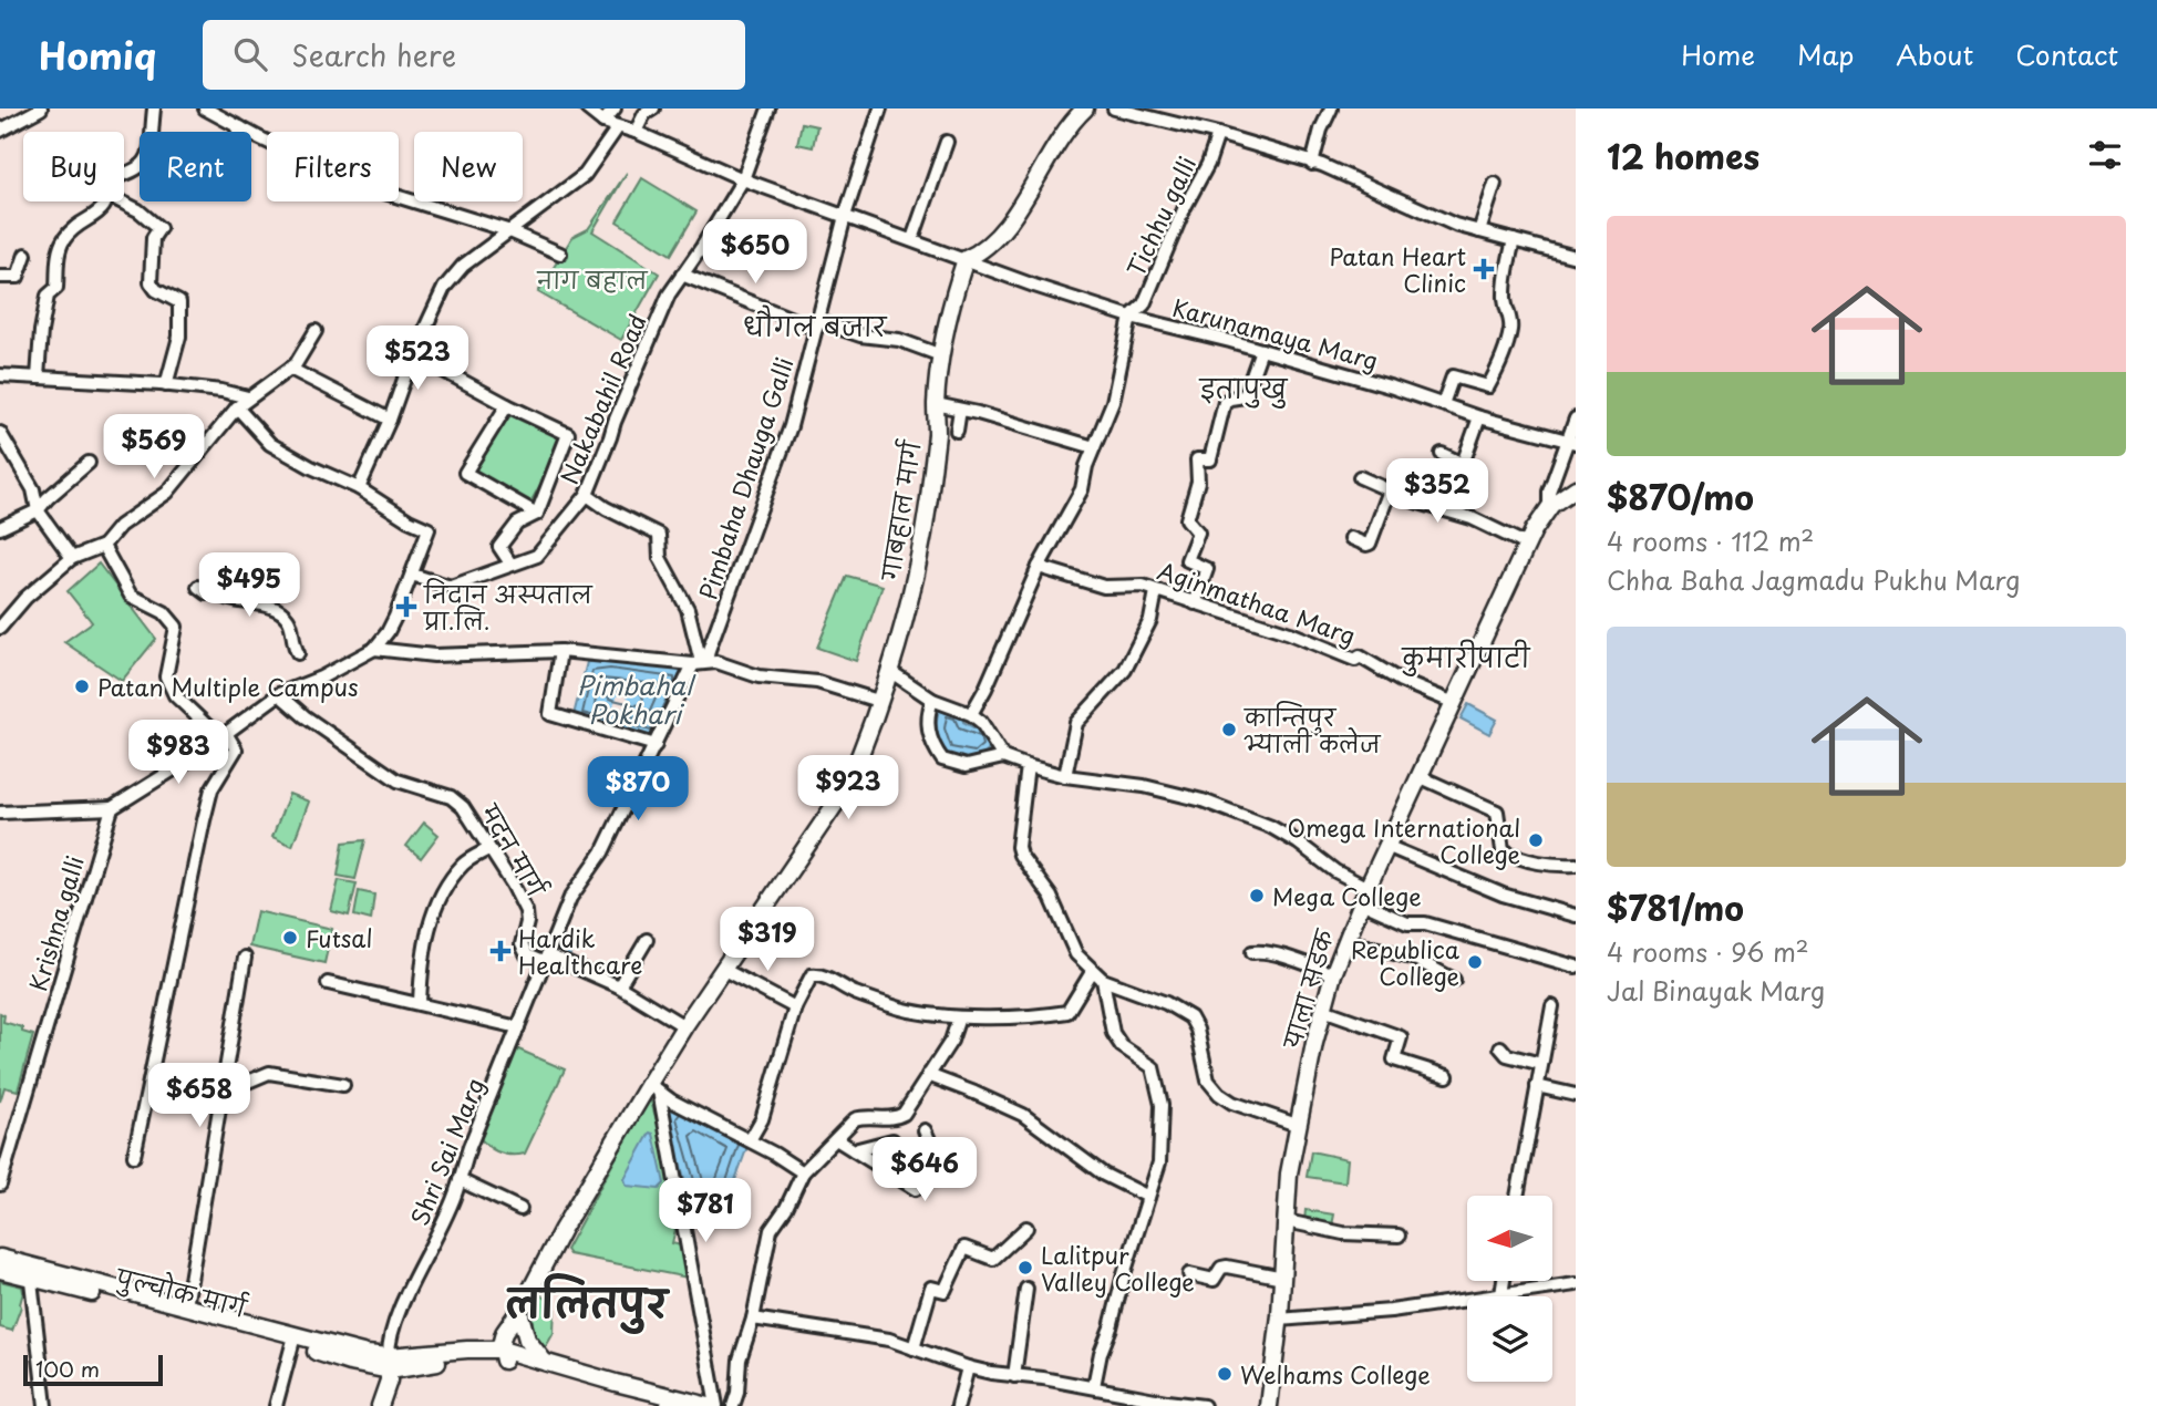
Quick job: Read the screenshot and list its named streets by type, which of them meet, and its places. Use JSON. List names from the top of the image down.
{
  "streets": {
    "main road": ["गाबहाल मार्ग", "याला सडक", "पुल्चोक मार्ग"],
    "street": [
      "Tichhu galli",
      "Karunamaya Marg",
      "Nakabahil Road",
      "Pimbaha Dhauga Galli",
      "Aginmathaa Marg",
      "मदन मार्ग",
      "Krishna galli",
      "Shri Sai Marg"
    ]
  },
  "crossings": [
    ["Tichhu galli", "Karunamaya Marg"],
    ["Karunamaya Marg", "Nakabahil Road"],
    ["Karunamaya Marg", "Pimbaha Dhauga Galli"],
    ["Karunamaya Marg", "गाबहाल मार्ग"],
    ["Pimbaha Dhauga Galli", "Shri Sai Marg"],
    ["Aginmathaa Marg", "याला सडक"],
    ["मदन मार्ग", "Shri Sai Marg"]
  ],
  "districts": [
    "धौगल बजार",
    "इतापुखु",
    "कुमारीपाटी",
    "ललितपुर"
  ],
  "water": ["Pimbahal Pokhari"],
  "parks": ["नाग बहाल"],
  "places": {
    "health": ["Patan Heart Clinic", "निदान अस्पताल प्रा.लि.", "Hardik Healthcare"],
    "other": [
      "Patan Multiple Campus",
      "कान्तिपुर भ्याली कलेज",
      "Omega International College",
      "Mega College",
      "Futsal",
      "Republica College",
      "Lalitpur Valley College",
      "Welhams College"
    ]
  },
  "scale_bar": "100 m",
  "north": "left",
  "page": {
    "header": "Homiq",
    "search": "Search here",
    "nav": [
      "Home",
      "Map",
      "About",
      "Contact"
    ],
    "heading": "12 homes",
    "chip": [
      "Buy",
      "Rent",
      "Filters",
      "New"
    ],
    "list": [
      {
        "name": "$870/mo",
        "note": "4 rooms · 112 m² · Chha Baha Jagmadu Pukhu Marg"
      },
      {
        "name": "$781/mo",
        "note": "4 rooms · 96 m² · Jal Binayak Marg"
      }
    ],
    "price": [
      "$650",
      "$523",
      "$569",
      "$352",
      "$495",
      "$983",
      "$923",
      "$870",
      "$319",
      "$658",
      "$646",
      "$781"
    ],
    "scale": "100 m"
  }
}
